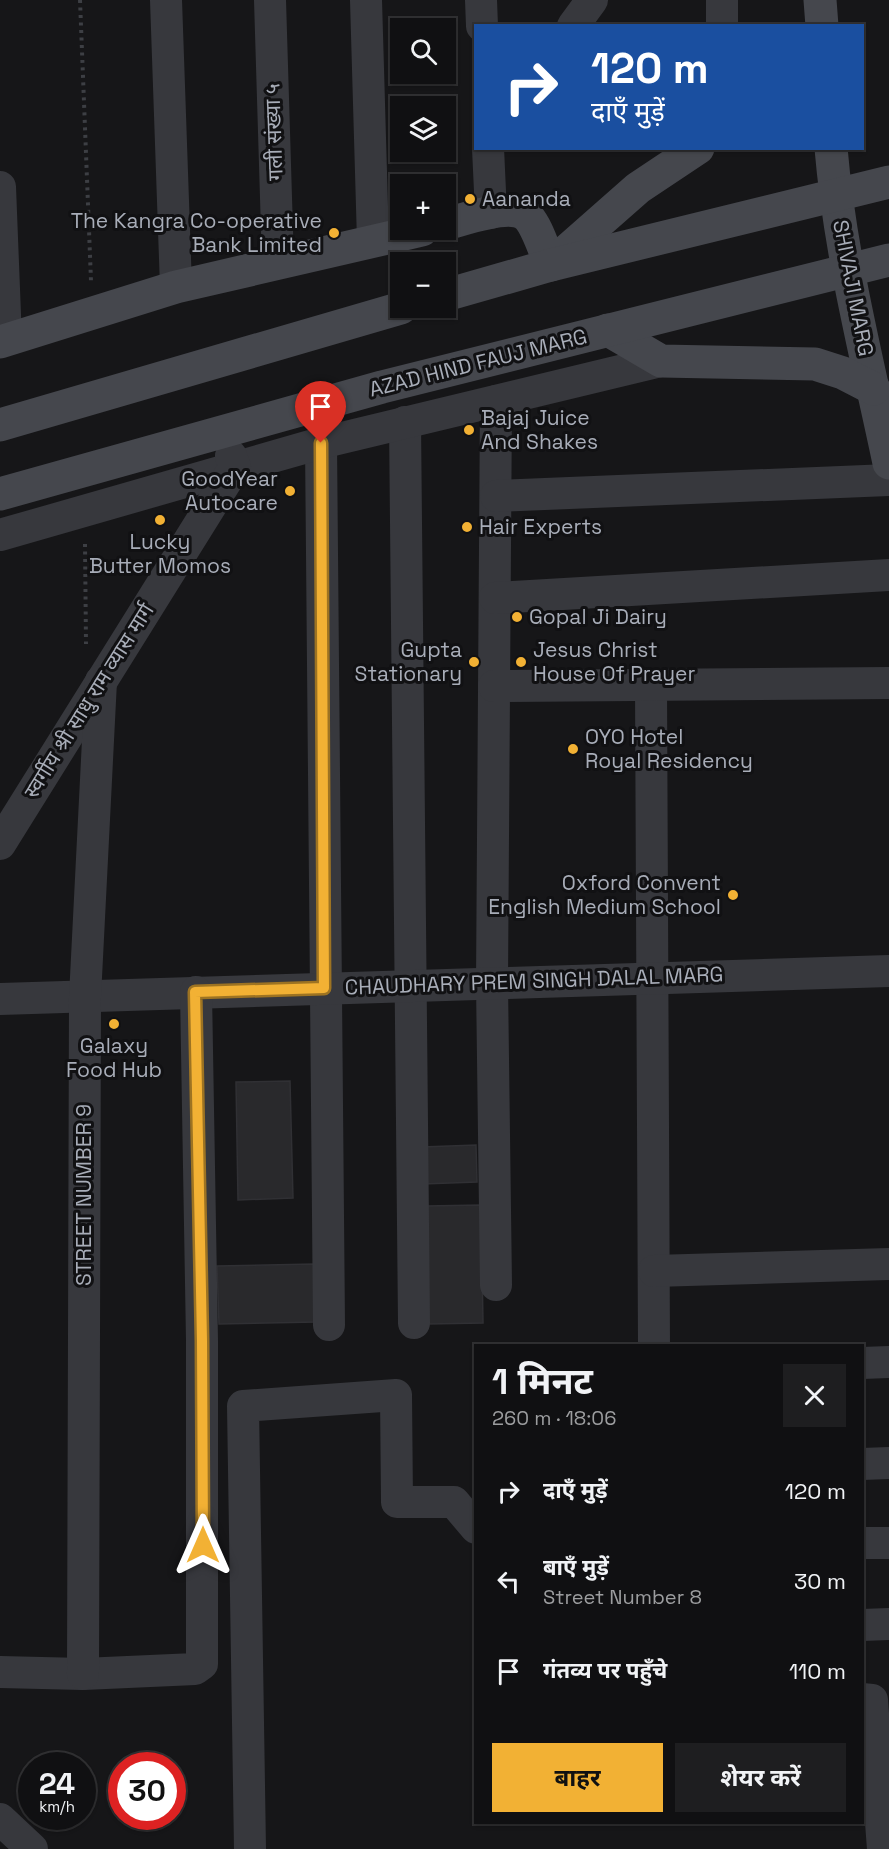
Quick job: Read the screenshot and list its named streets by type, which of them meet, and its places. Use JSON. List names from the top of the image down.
{
  "streets": {
    "main road": ["SHIVAJI MARG", "AZAD HIND FAUJ MARG"],
    "street": [
      "गली संख्या ५",
      "स्वर्गीय श्री साधु राम व्यास मार्ग",
      "CHAUDHARY PREM SINGH DALAL MARG",
      "STREET NUMBER 9"
    ]
  },
  "crossings": [
    ["SHIVAJI MARG", "AZAD HIND FAUJ MARG"],
    ["स्वर्गीय श्री साधु राम व्यास मार्ग", "STREET NUMBER 9"],
    ["CHAUDHARY PREM SINGH DALAL MARG", "STREET NUMBER 9"]
  ],
  "places": [
    "Aananda",
    "The Kangra Co-operative Bank Limited",
    "Bajaj Juice And Shakes",
    "GoodYear Autocare",
    "Lucky Butter Momos",
    "Hair Experts",
    "Gopal Ji Dairy",
    "Gupta Stationary",
    "Jesus Christ House Of Prayer",
    "OYO Hotel Royal Residency",
    "Oxford Convent English Medium School",
    "Galaxy Food Hub"
  ],
  "page": {
    "map_buttons": ["+", "−"],
    "turn": ["120 m", "दाएँ मुड़ें"],
    "heading": ["1 मिनट", "260 m · 18:06"],
    "list": [
      {
        "name": "दाएँ मुड़ें",
        "value": "120 m"
      },
      {
        "name": "बाएँ मुड़ें",
        "note": "Street Number 8",
        "value": "30 m"
      },
      {
        "name": "गंतव्य पर पहुँचे",
        "value": "110 m"
      }
    ],
    "buttons": ["बाहर", "शेयर करें"],
    "speed": "24 km/h",
    "limit": "30"
  }
}
